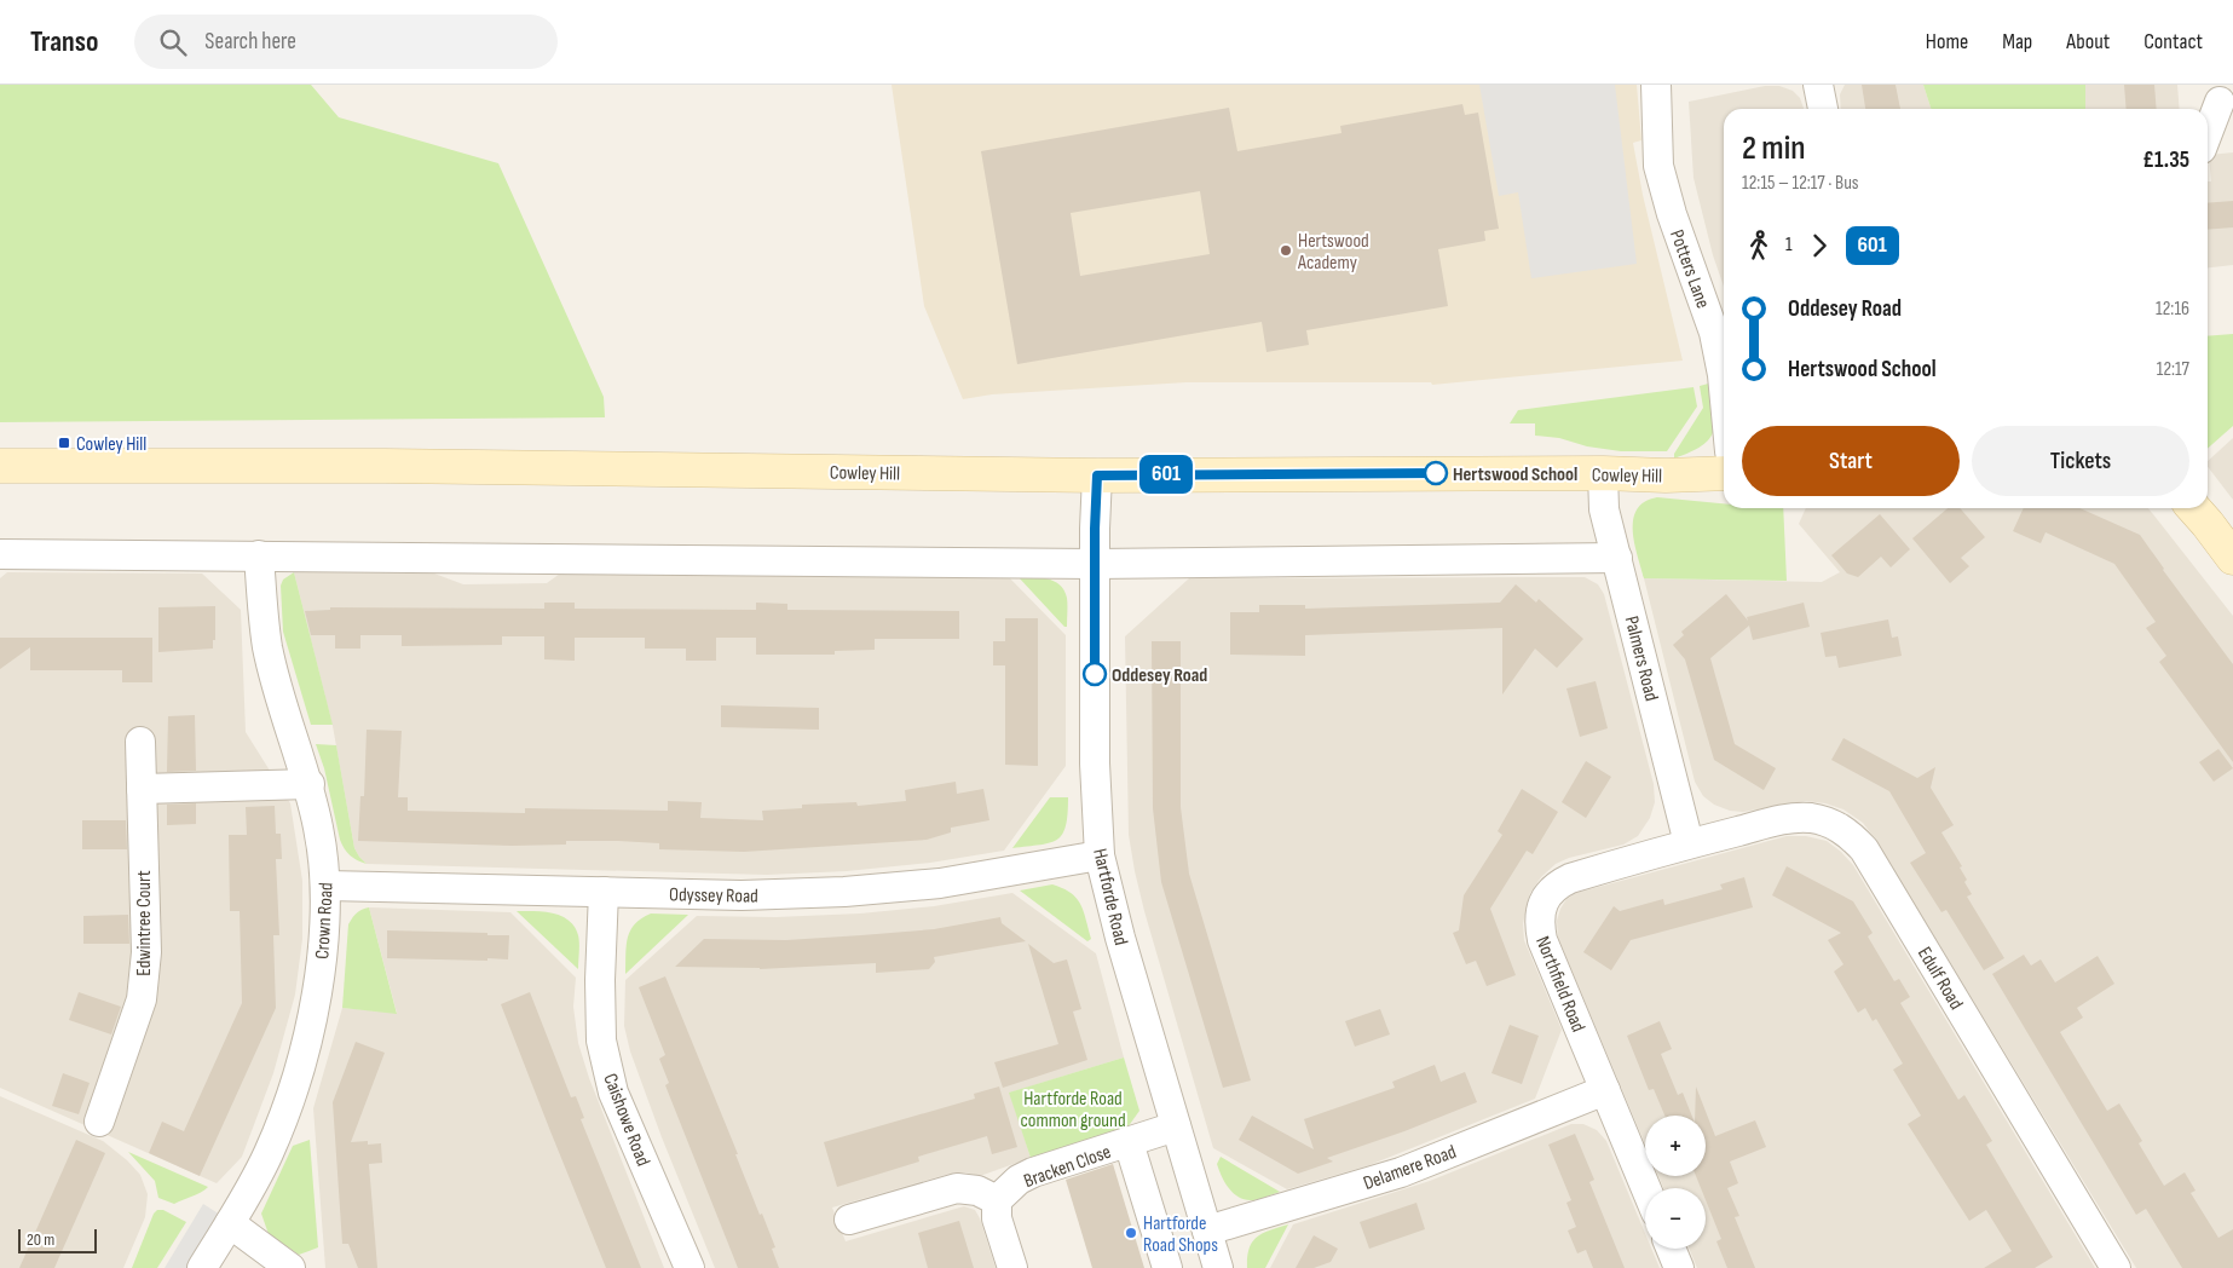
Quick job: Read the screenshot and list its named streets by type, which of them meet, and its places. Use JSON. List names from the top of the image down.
{
  "streets": {
    "main road": ["Cowley Hill"],
    "street": [
      "Potters Lane",
      "Palmers Road",
      "Odyssey Road",
      "Hartforde Road",
      "Crown Road",
      "Edwintree Court",
      "Edulf Road",
      "Northfield Road",
      "Caishowe Road",
      "Bracken Close",
      "Delamere Road"
    ]
  },
  "crossings": [
    ["Cowley Hill", "Palmers Road"],
    ["Cowley Hill", "Hartforde Road"],
    ["Palmers Road", "Edulf Road"],
    ["Palmers Road", "Northfield Road"],
    ["Odyssey Road", "Hartforde Road"],
    ["Odyssey Road", "Crown Road"],
    ["Odyssey Road", "Caishowe Road"],
    ["Hartforde Road", "Bracken Close"],
    ["Hartforde Road", "Delamere Road"],
    ["Edulf Road", "Northfield Road"],
    ["Northfield Road", "Delamere Road"]
  ],
  "parks": ["Hartforde Road common ground"],
  "places": {
    "other": [
      "Hertswood Academy",
      "Hertswood School",
      "Oddesey Road",
      "Hartforde Road Shops"
    ],
    "transit": ["Cowley Hill"]
  },
  "lines": ["bus line 601"],
  "scale_bar": "20 m",
  "page": {
    "header": "Transo",
    "search": "Search here",
    "nav": [
      "Home",
      "Map",
      "About",
      "Contact"
    ],
    "on_map": "601",
    "heading": ["2 min", "12:15 – 12:17 · Bus", "£1.35"],
    "legs": ["1", "601"],
    "list": [
      {
        "name": "Oddesey Road",
        "value": "12:16"
      },
      {
        "name": "Hertswood School",
        "value": "12:17"
      }
    ],
    "buttons": ["Start", "Tickets"],
    "map_buttons": ["+", "−"],
    "scale": "20 m"
  }
}
